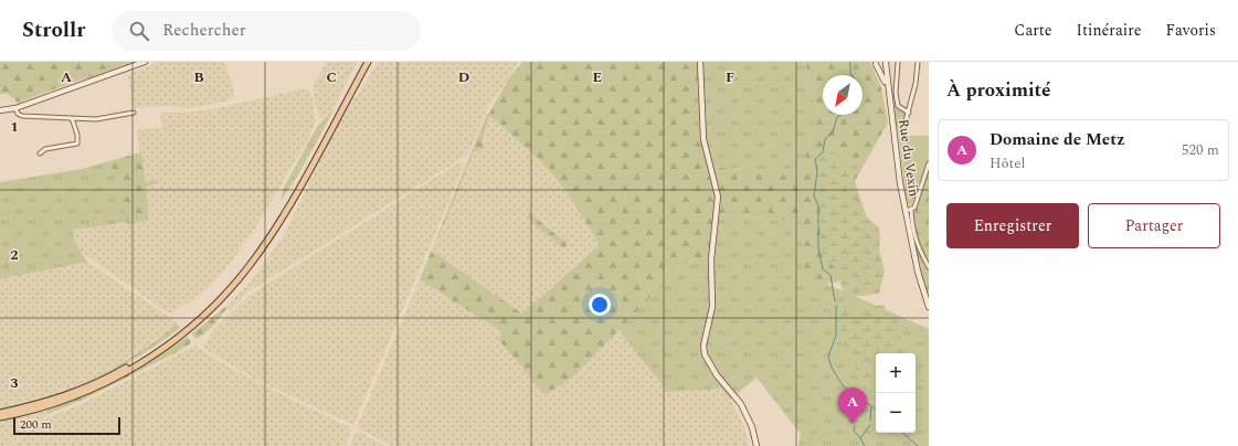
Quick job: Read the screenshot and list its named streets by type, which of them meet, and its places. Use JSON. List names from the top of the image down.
{
  "streets": {
    "street": ["Rue du Vexin"]
  },
  "scale_bar": "200 m",
  "north": "bottom left",
  "page": {
    "header": "Strollr",
    "search": "Rechercher",
    "nav": ["Carte", "Itinéraire", "Favoris"],
    "heading": "À proximité",
    "list": [
      {
        "mark": "A",
        "name": "Domaine de Metz",
        "note": "Hôtel",
        "value": "520 m"
      }
    ],
    "buttons": ["Enregistrer", "Partager"],
    "map_buttons": ["+", "−"],
    "pins": "A",
    "scale": "200 m"
  },
  "grid": {
    "columns": [
      "A",
      "B",
      "C",
      "D",
      "E",
      "F"
    ],
    "rows": ["1", "2", "3"]
  }
}
